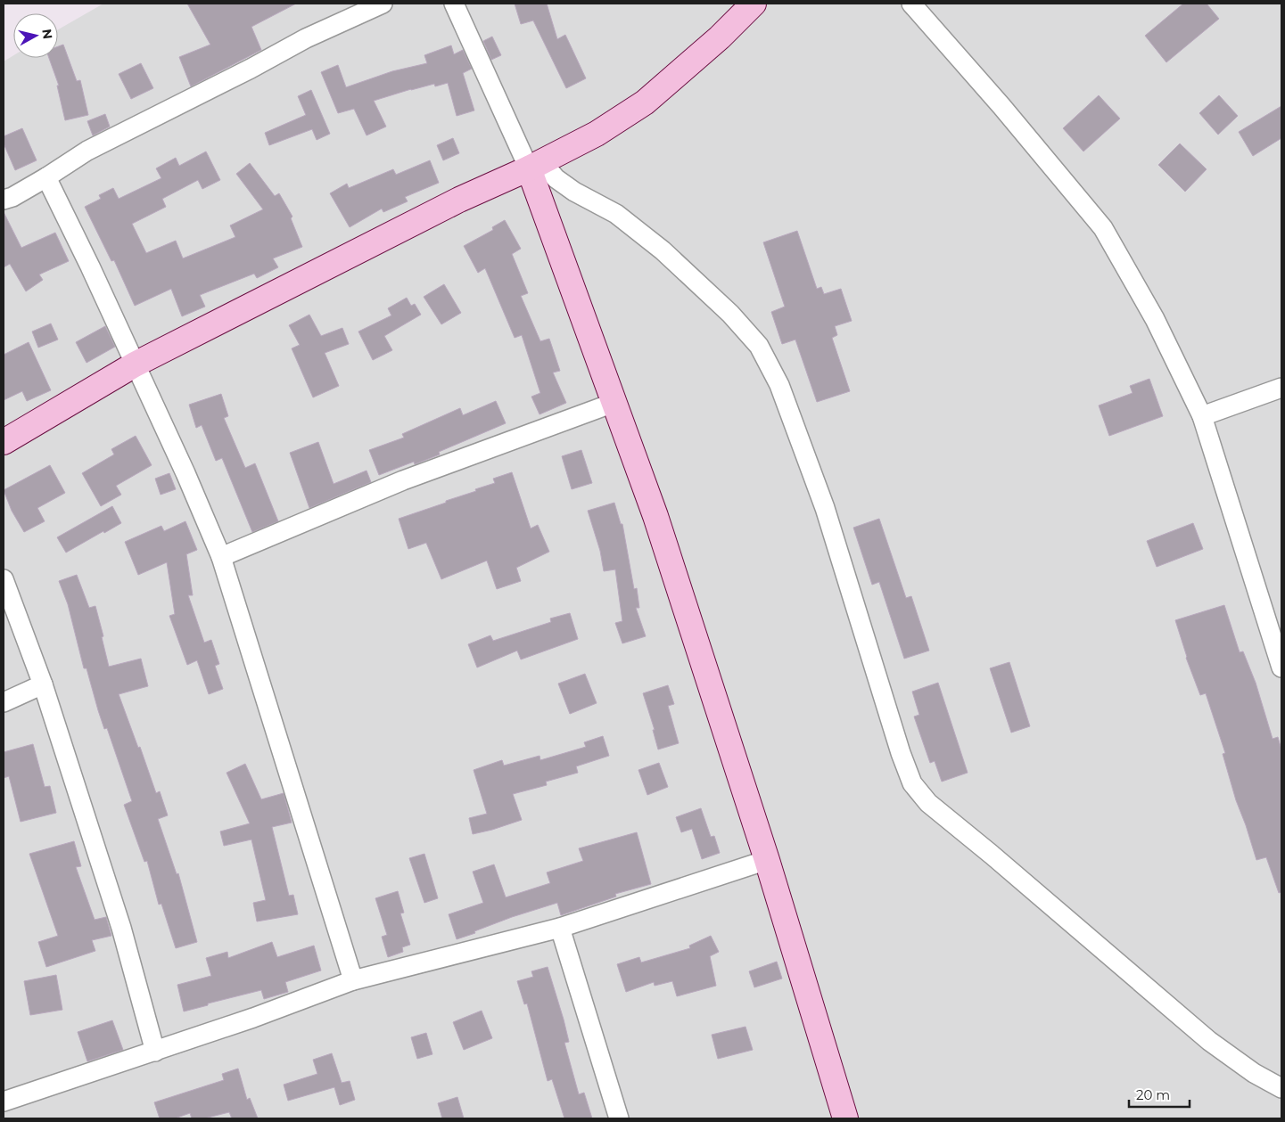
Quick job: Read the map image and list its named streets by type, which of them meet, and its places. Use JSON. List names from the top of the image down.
{
  "scale_bar": "20 m",
  "north": "right"
}
